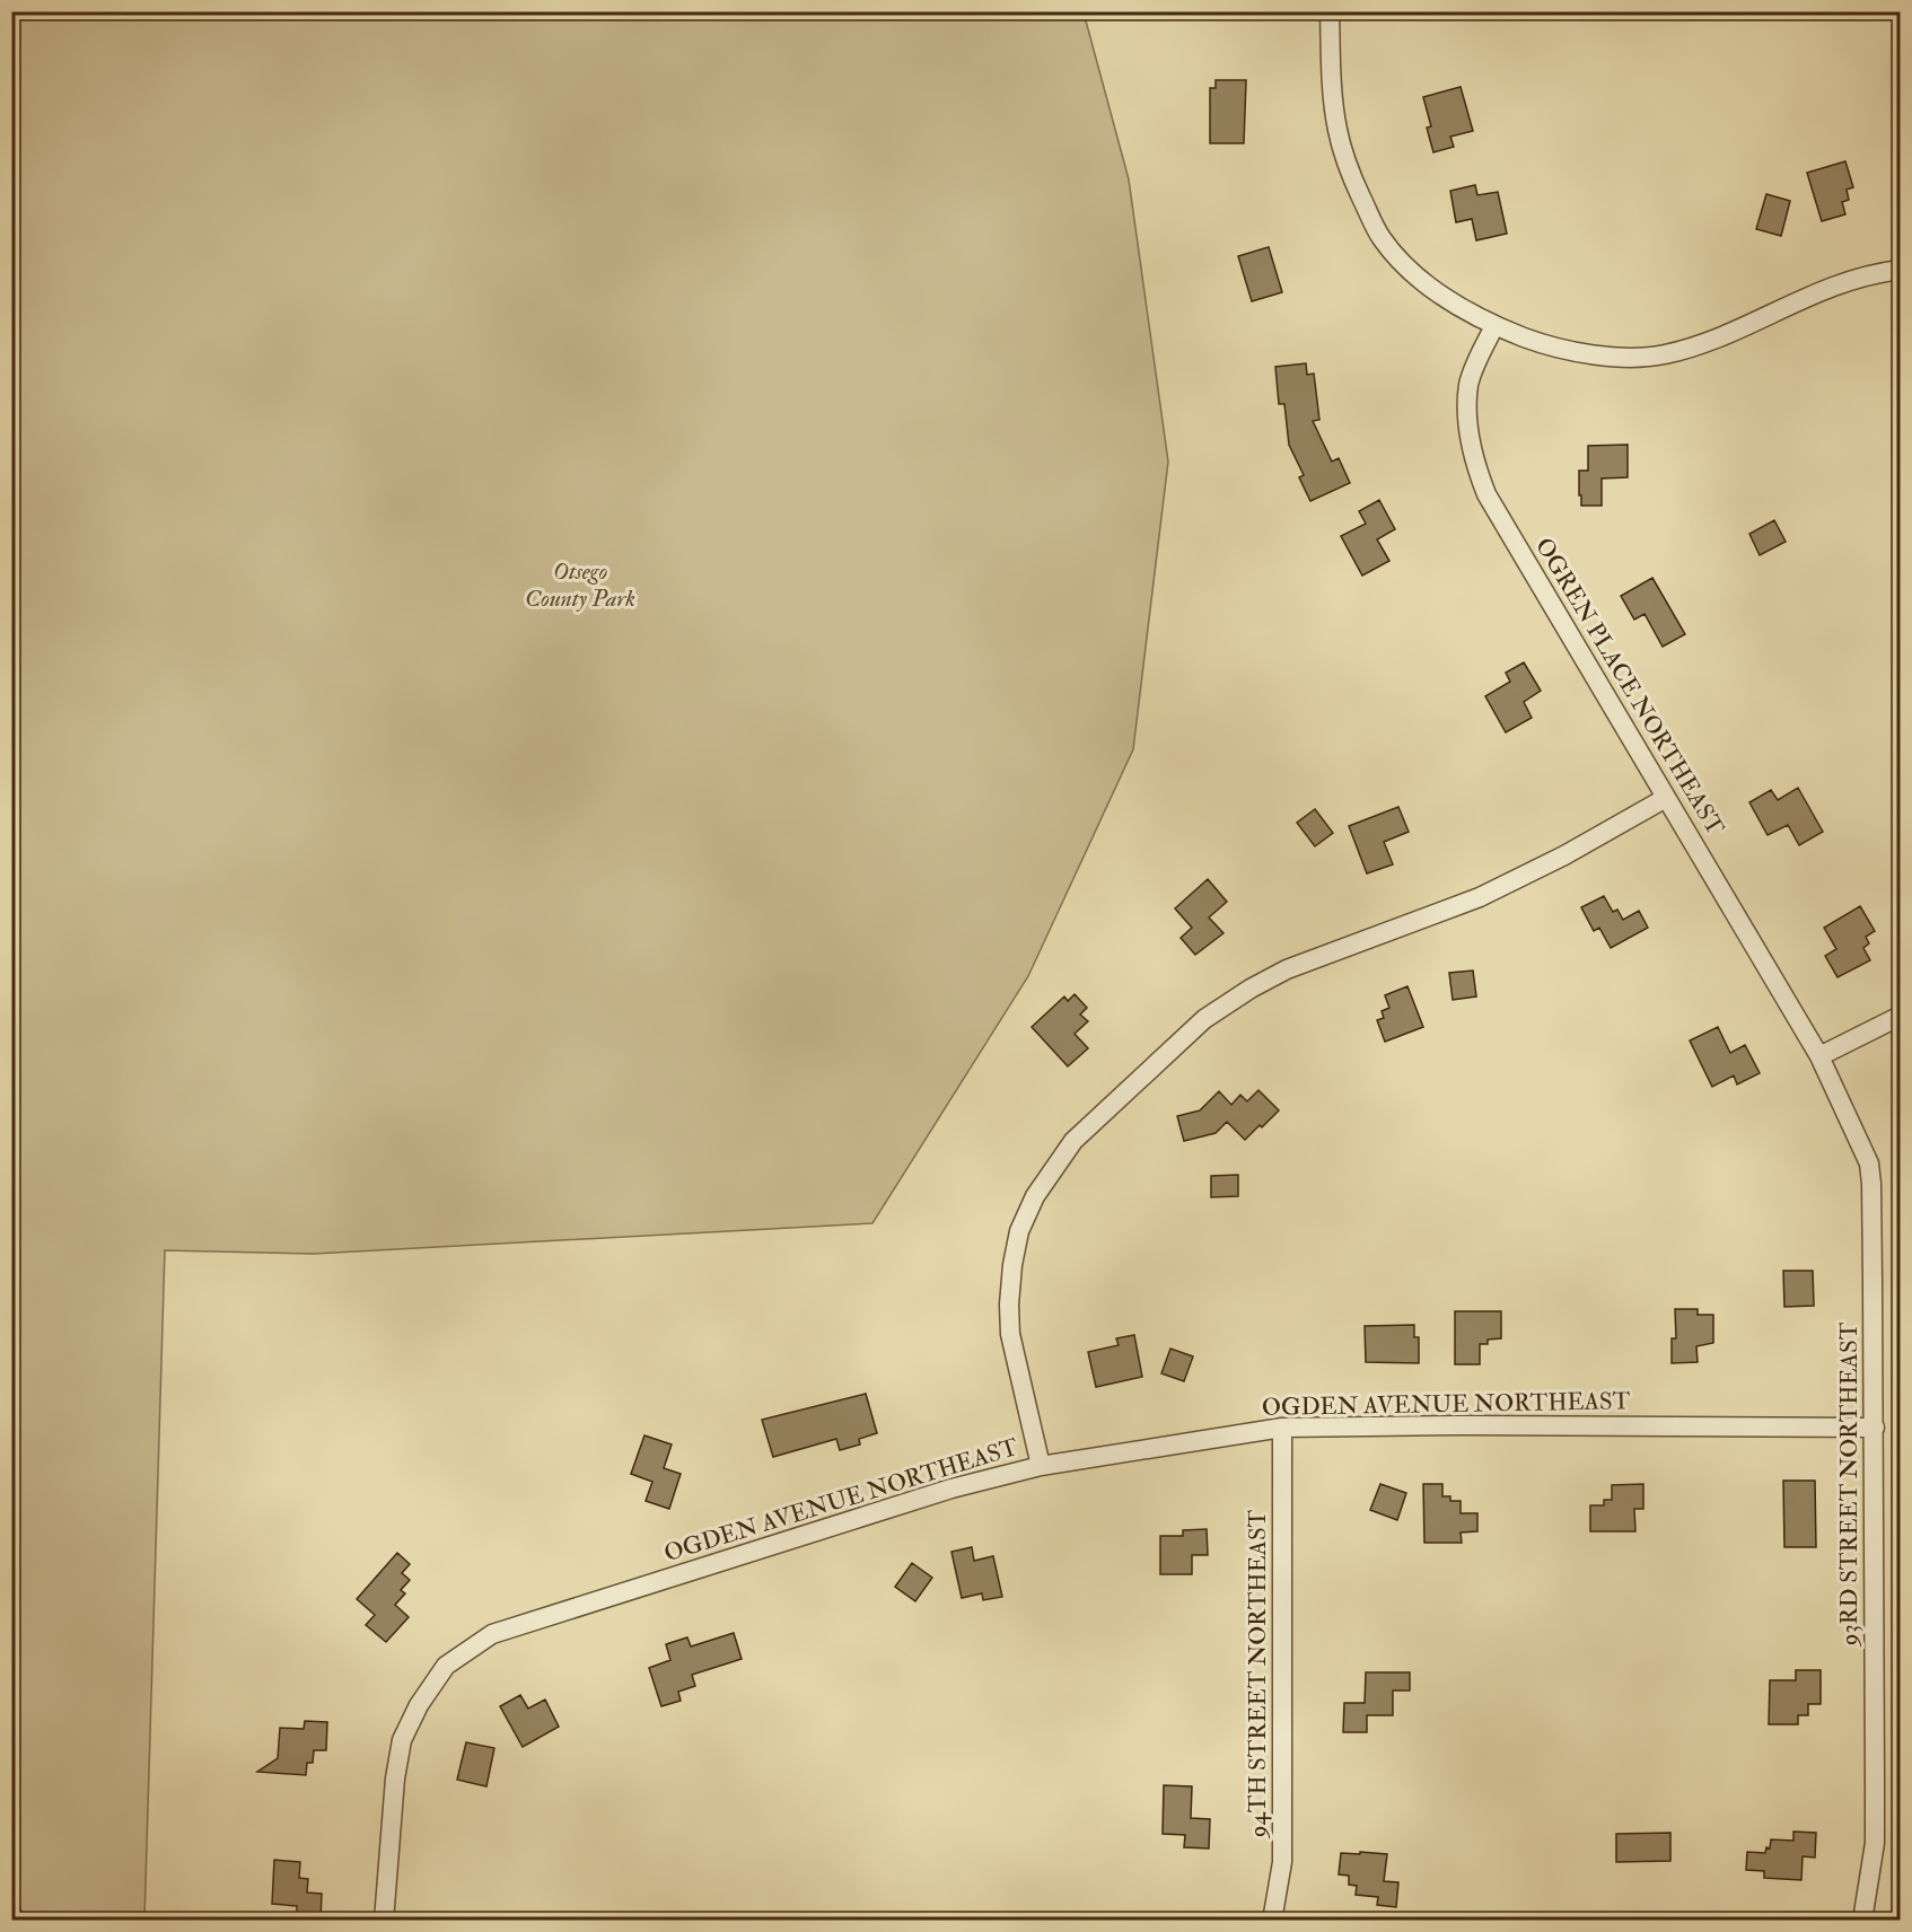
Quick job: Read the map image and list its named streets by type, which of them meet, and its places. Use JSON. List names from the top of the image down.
{
  "streets": {
    "street": [
      "OGREN PLACE NORTHEAST",
      "OGDEN AVENUE NORTHEAST",
      "93RD STREET NORTHEAST",
      "94TH STREET NORTHEAST"
    ]
  },
  "crossings": [
    ["OGREN PLACE NORTHEAST", "93RD STREET NORTHEAST"],
    ["OGDEN AVENUE NORTHEAST", "93RD STREET NORTHEAST"],
    ["OGDEN AVENUE NORTHEAST", "94TH STREET NORTHEAST"]
  ],
  "parks": ["Otsego County Park"]
}
